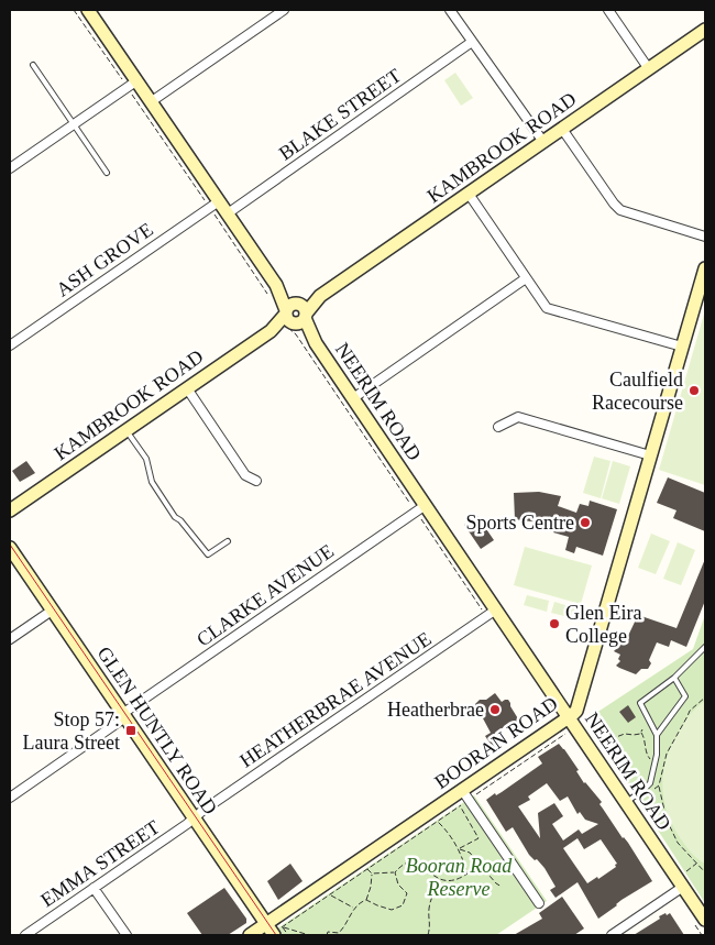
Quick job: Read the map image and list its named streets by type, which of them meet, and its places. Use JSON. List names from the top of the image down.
{
  "streets": {
    "street": [
      "BLAKE STREET",
      "KAMBROOK ROAD",
      "ASH GROVE",
      "NEERIM ROAD",
      "CLARKE AVENUE",
      "HEATHERBRAE AVENUE",
      "GLEN HUNTLY ROAD",
      "BOORAN ROAD",
      "EMMA STREET"
    ]
  },
  "crossings": [
    ["BLAKE STREET", "NEERIM ROAD"],
    ["KAMBROOK ROAD", "NEERIM ROAD"],
    ["ASH GROVE", "NEERIM ROAD"],
    ["NEERIM ROAD", "CLARKE AVENUE"],
    ["NEERIM ROAD", "HEATHERBRAE AVENUE"],
    ["NEERIM ROAD", "BOORAN ROAD"],
    ["CLARKE AVENUE", "GLEN HUNTLY ROAD"],
    ["HEATHERBRAE AVENUE", "GLEN HUNTLY ROAD"],
    ["HEATHERBRAE AVENUE", "EMMA STREET"],
    ["GLEN HUNTLY ROAD", "BOORAN ROAD"],
    ["GLEN HUNTLY ROAD", "EMMA STREET"]
  ],
  "parks": ["Booran Road Reserve"],
  "places": {
    "other": [
      "Caulfield Racecourse",
      "Sports Centre",
      "Glen Eira College",
      "Heatherbrae"
    ],
    "transit": ["Stop 57: Laura Street"]
  }
}
